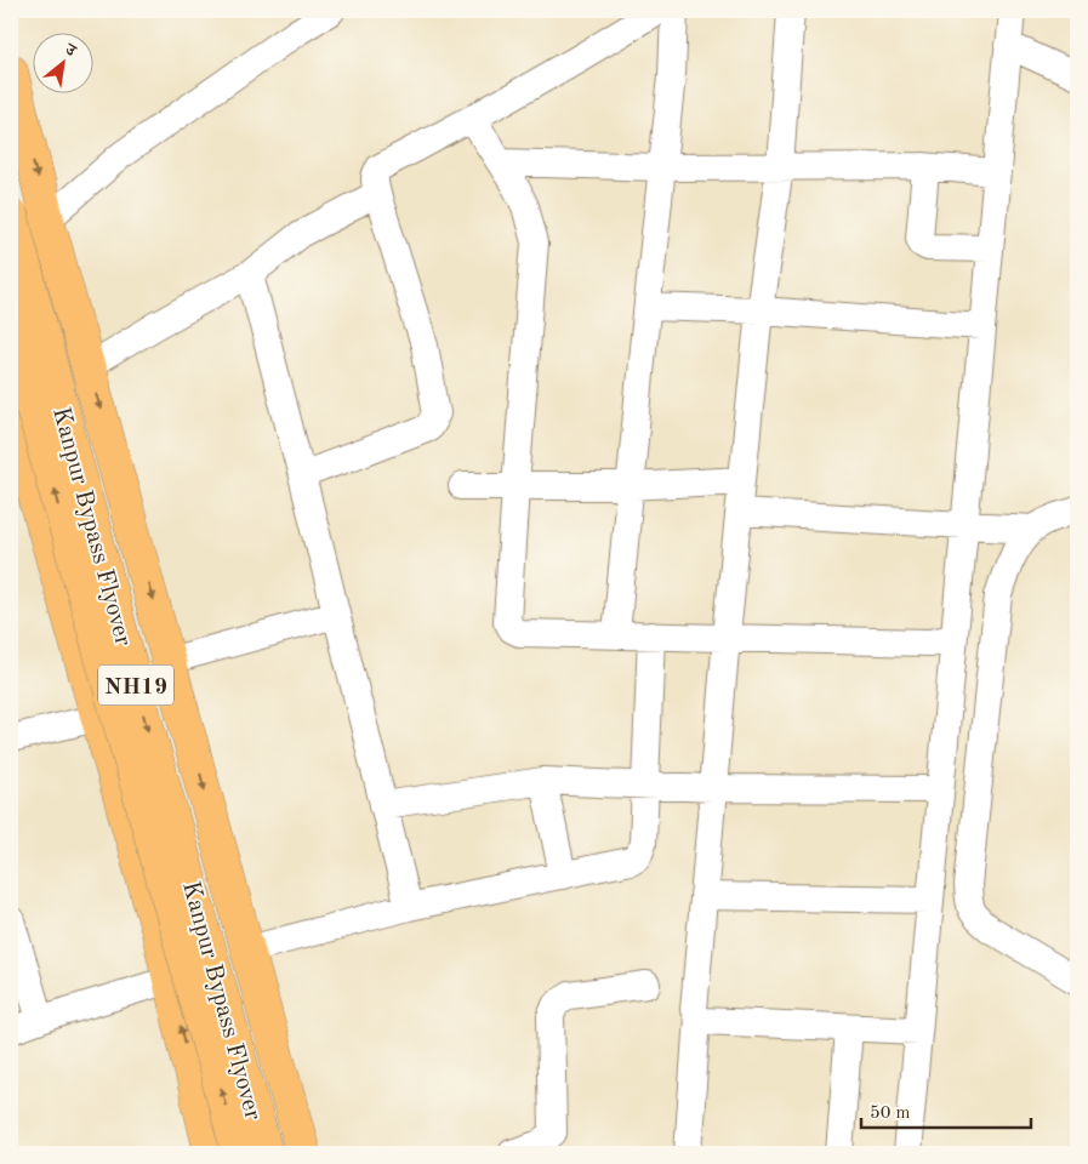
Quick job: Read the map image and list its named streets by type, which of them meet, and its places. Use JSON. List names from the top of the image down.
{
  "streets": {
    "main road": ["Kanpur Bypass Flyover", "NH19"]
  },
  "scale_bar": "50 m",
  "north": "top right"
}
